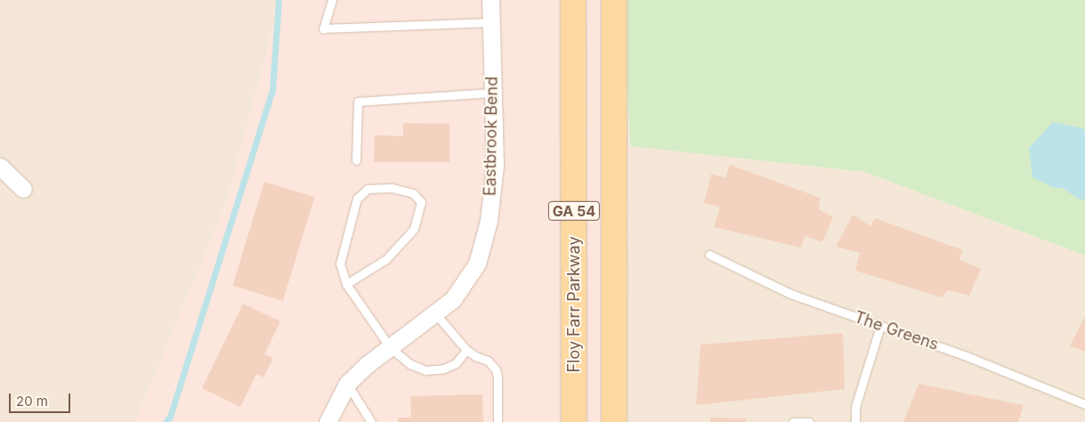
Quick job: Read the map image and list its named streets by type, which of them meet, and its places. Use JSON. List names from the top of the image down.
{
  "streets": {
    "main road": ["GA 54", "Floy Farr Parkway"],
    "street": ["Eastbrook Bend"],
    "lane": ["The Greens"]
  },
  "scale_bar": "20 m"
}
